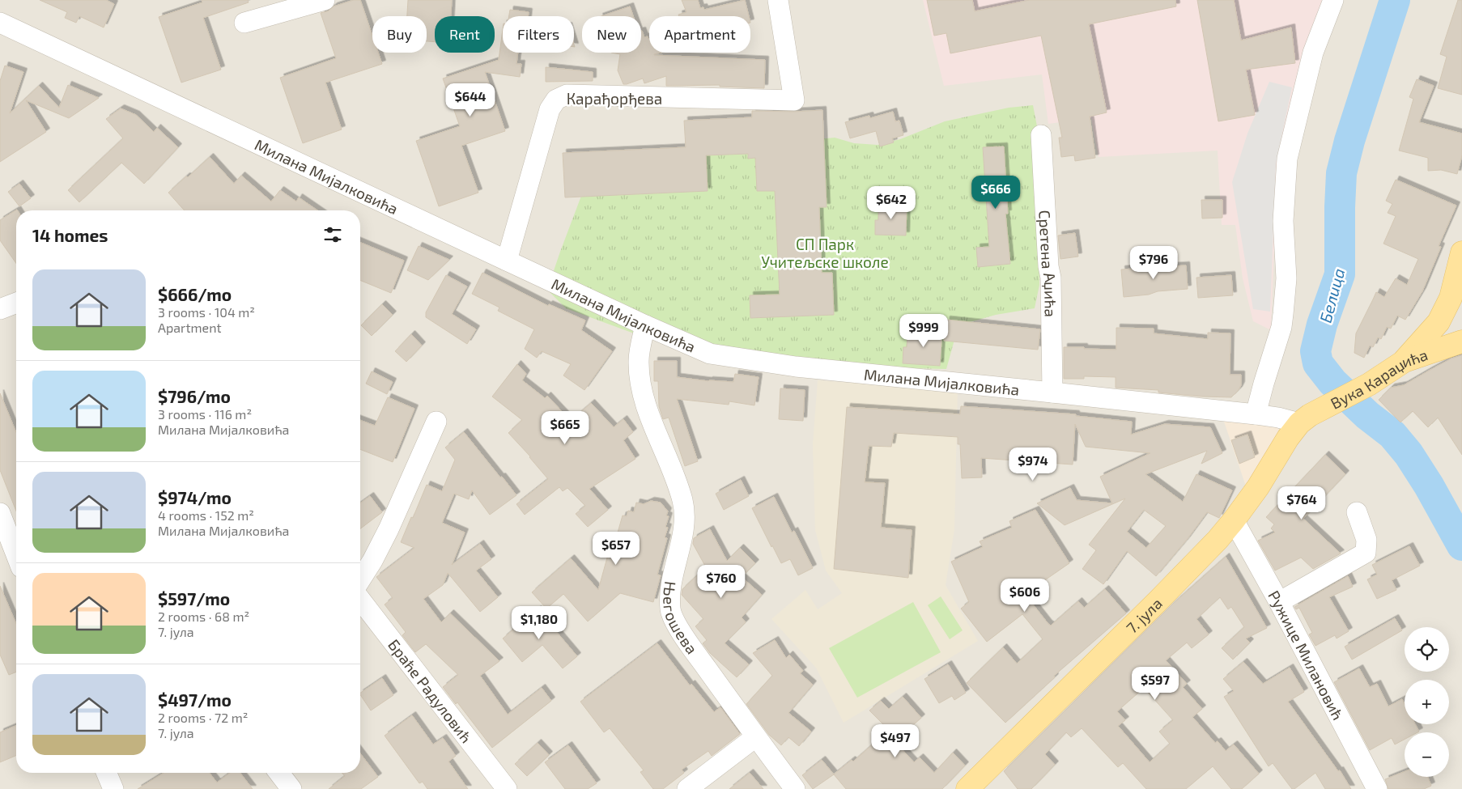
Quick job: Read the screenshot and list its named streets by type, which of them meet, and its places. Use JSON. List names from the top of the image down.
{
  "streets": {
    "main road": ["Вука Караџића", "7. јула"],
    "street": [
      "Карађорђева",
      "Милана Мијалковића",
      "Сретена Аџића",
      "Његошева",
      "Ружице Милановић",
      "Браће Радуловић"
    ]
  },
  "crossings": [
    ["Карађорђева", "Милана Мијалковића"],
    ["Милана Мијалковића", "Сретена Аџића"],
    ["Милана Мијалковића", "Вука Караџића"],
    ["Милана Мијалковића", "7. јула"],
    ["Милана Мијалковића", "Његошева"],
    ["Вука Караџића", "7. јула"],
    ["7. јула", "Ружице Милановић"]
  ],
  "water": ["Белица"],
  "parks": ["СП Парк Учитељске школе"],
  "page": {
    "chip": [
      "Buy",
      "Rent",
      "Filters",
      "New",
      "Apartment"
    ],
    "price": [
      "$644",
      "$666",
      "$642",
      "$796",
      "$999",
      "$665",
      "$974",
      "$764",
      "$657",
      "$760",
      "$606",
      "$1,180",
      "$597",
      "$497"
    ],
    "heading": "14 homes",
    "list": [
      {
        "name": "$666/mo",
        "note": "3 rooms · 104 m² · Apartment"
      },
      {
        "name": "$796/mo",
        "note": "3 rooms · 116 m² · Милана Мијалковића"
      },
      {
        "name": "$974/mo",
        "note": "4 rooms · 152 m² · Милана Мијалковића"
      },
      {
        "name": "$597/mo",
        "note": "2 rooms · 68 m² · 7. јула"
      },
      {
        "name": "$497/mo",
        "note": "2 rooms · 72 m² · 7. јула"
      }
    ],
    "map_buttons": ["+", "−"]
  }
}
